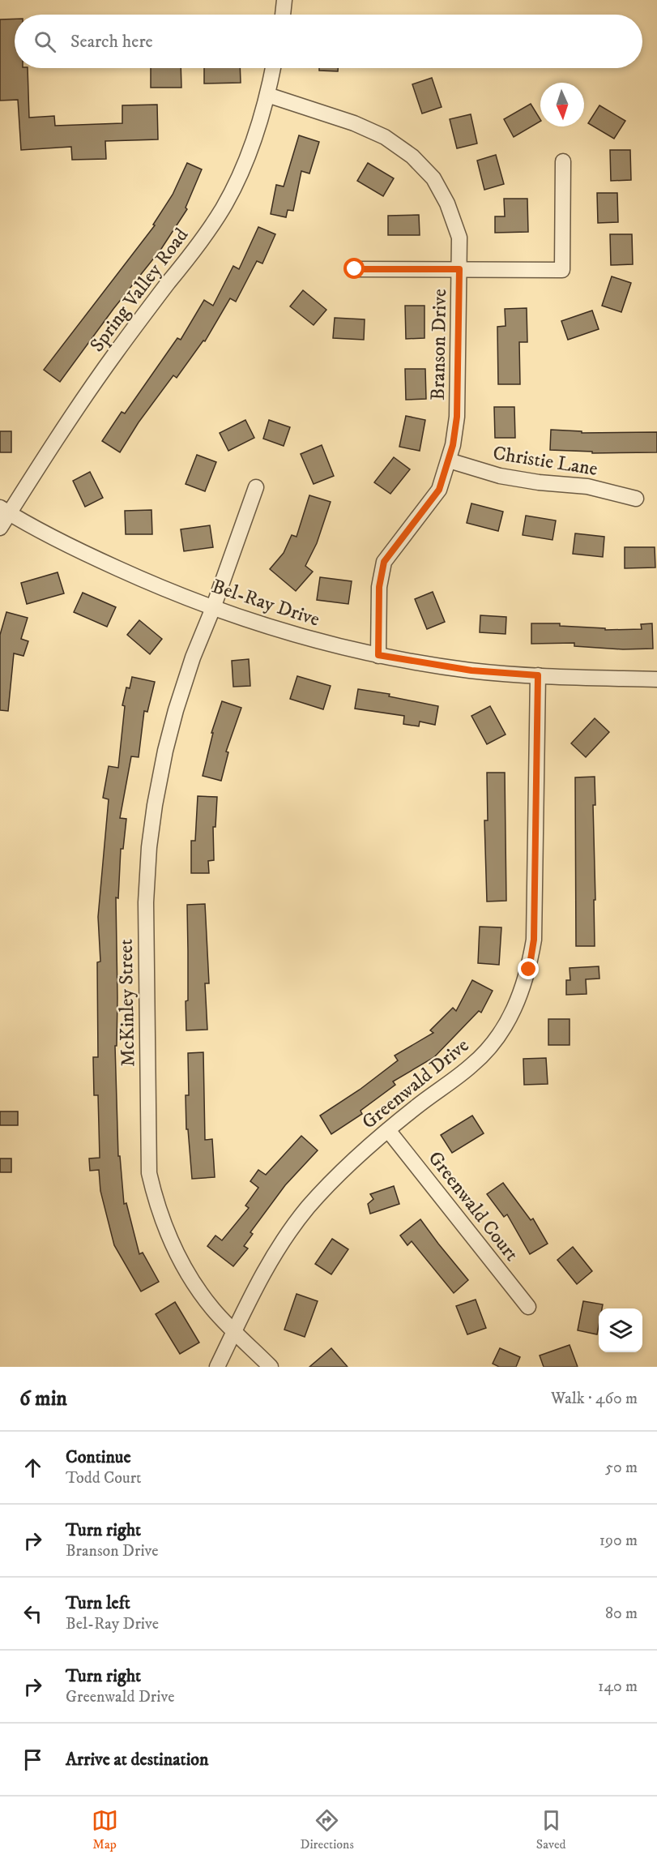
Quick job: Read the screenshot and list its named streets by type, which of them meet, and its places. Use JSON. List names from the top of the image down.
{
  "streets": {
    "street": [
      "Spring Valley Road",
      "Branson Drive",
      "Christie Lane",
      "Bel-Ray Drive",
      "McKinley Street",
      "Greenwald Drive",
      "Greenwald Court"
    ]
  },
  "crossings": [
    ["Spring Valley Road", "Branson Drive"],
    ["Spring Valley Road", "Bel-Ray Drive"],
    ["Branson Drive", "Christie Lane"],
    ["Branson Drive", "Bel-Ray Drive"],
    ["Bel-Ray Drive", "McKinley Street"],
    ["Bel-Ray Drive", "Greenwald Drive"],
    ["McKinley Street", "Greenwald Drive"],
    ["Greenwald Drive", "Greenwald Court"]
  ],
  "north": "bottom",
  "page": {
    "search": "Search here",
    "heading": ["6 min", "Walk · 460 m"],
    "list": [
      ["Continue", "Todd Court", "50 m"],
      ["Turn right", "Branson Drive", "190 m"],
      ["Turn left", "Bel-Ray Drive", "80 m"],
      ["Turn right", "Greenwald Drive", "140 m"],
      "Arrive at destination"
    ],
    "nav": ["Map", "Directions", "Saved"]
  }
}
